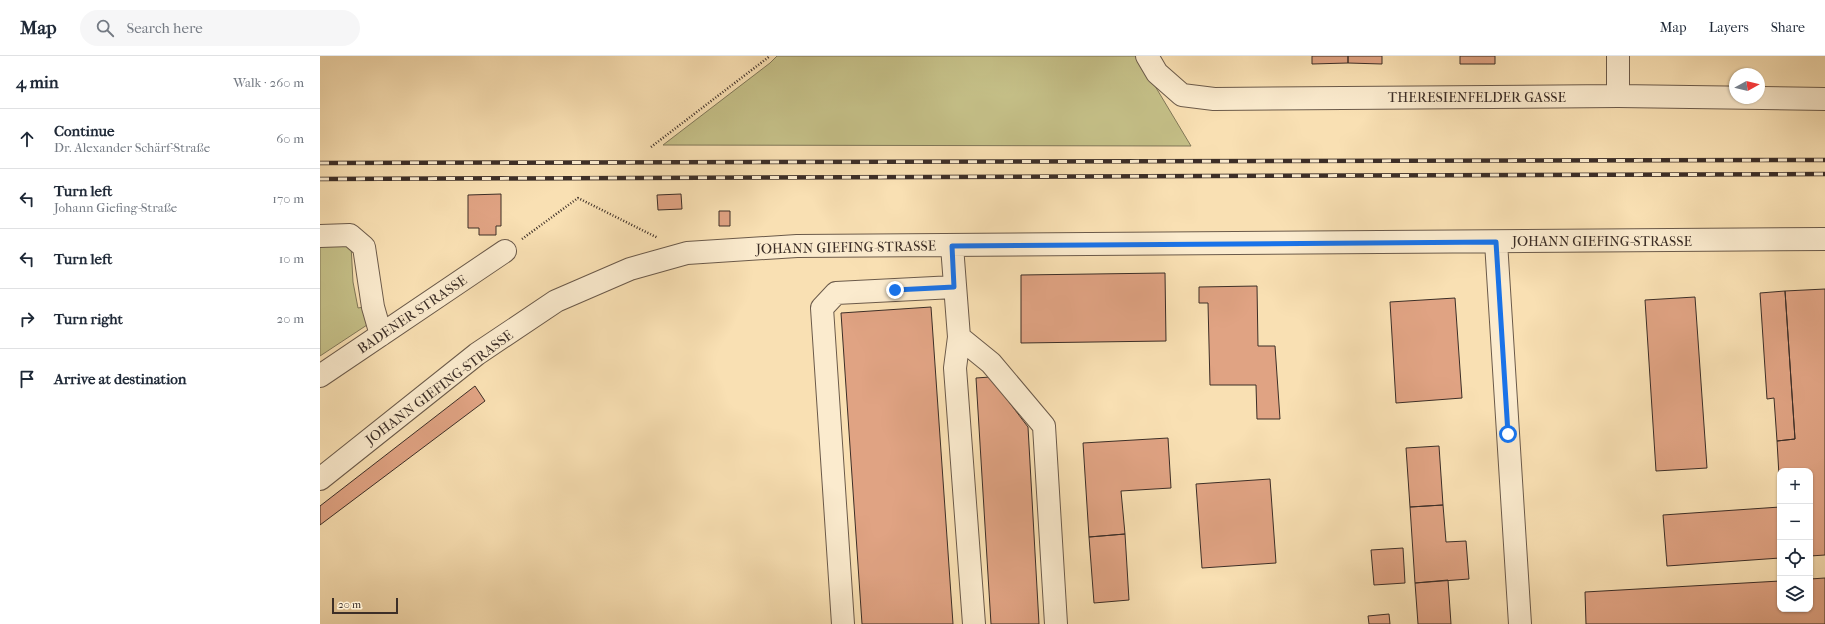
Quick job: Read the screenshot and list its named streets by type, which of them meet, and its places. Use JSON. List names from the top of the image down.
{
  "streets": {
    "street": ["THERESIENFELDER GASSE", "JOHANN GIEFING-STRASSE", "BADENER STRASSE"]
  },
  "scale_bar": "20 m",
  "north": "right",
  "page": {
    "header": "Map",
    "search": "Search here",
    "nav": ["Map", "Layers", "Share"],
    "heading": ["4 min", "Walk · 260 m"],
    "list": [
      ["Continue", "Dr. Alexander Schärf-Straße", "60 m"],
      ["Turn left", "Johann Giefing-Straße", "170 m"],
      ["Turn left", "10 m"],
      ["Turn right", "20 m"],
      "Arrive at destination"
    ],
    "map_buttons": ["+", "−"],
    "scale": "20 m"
  }
}
